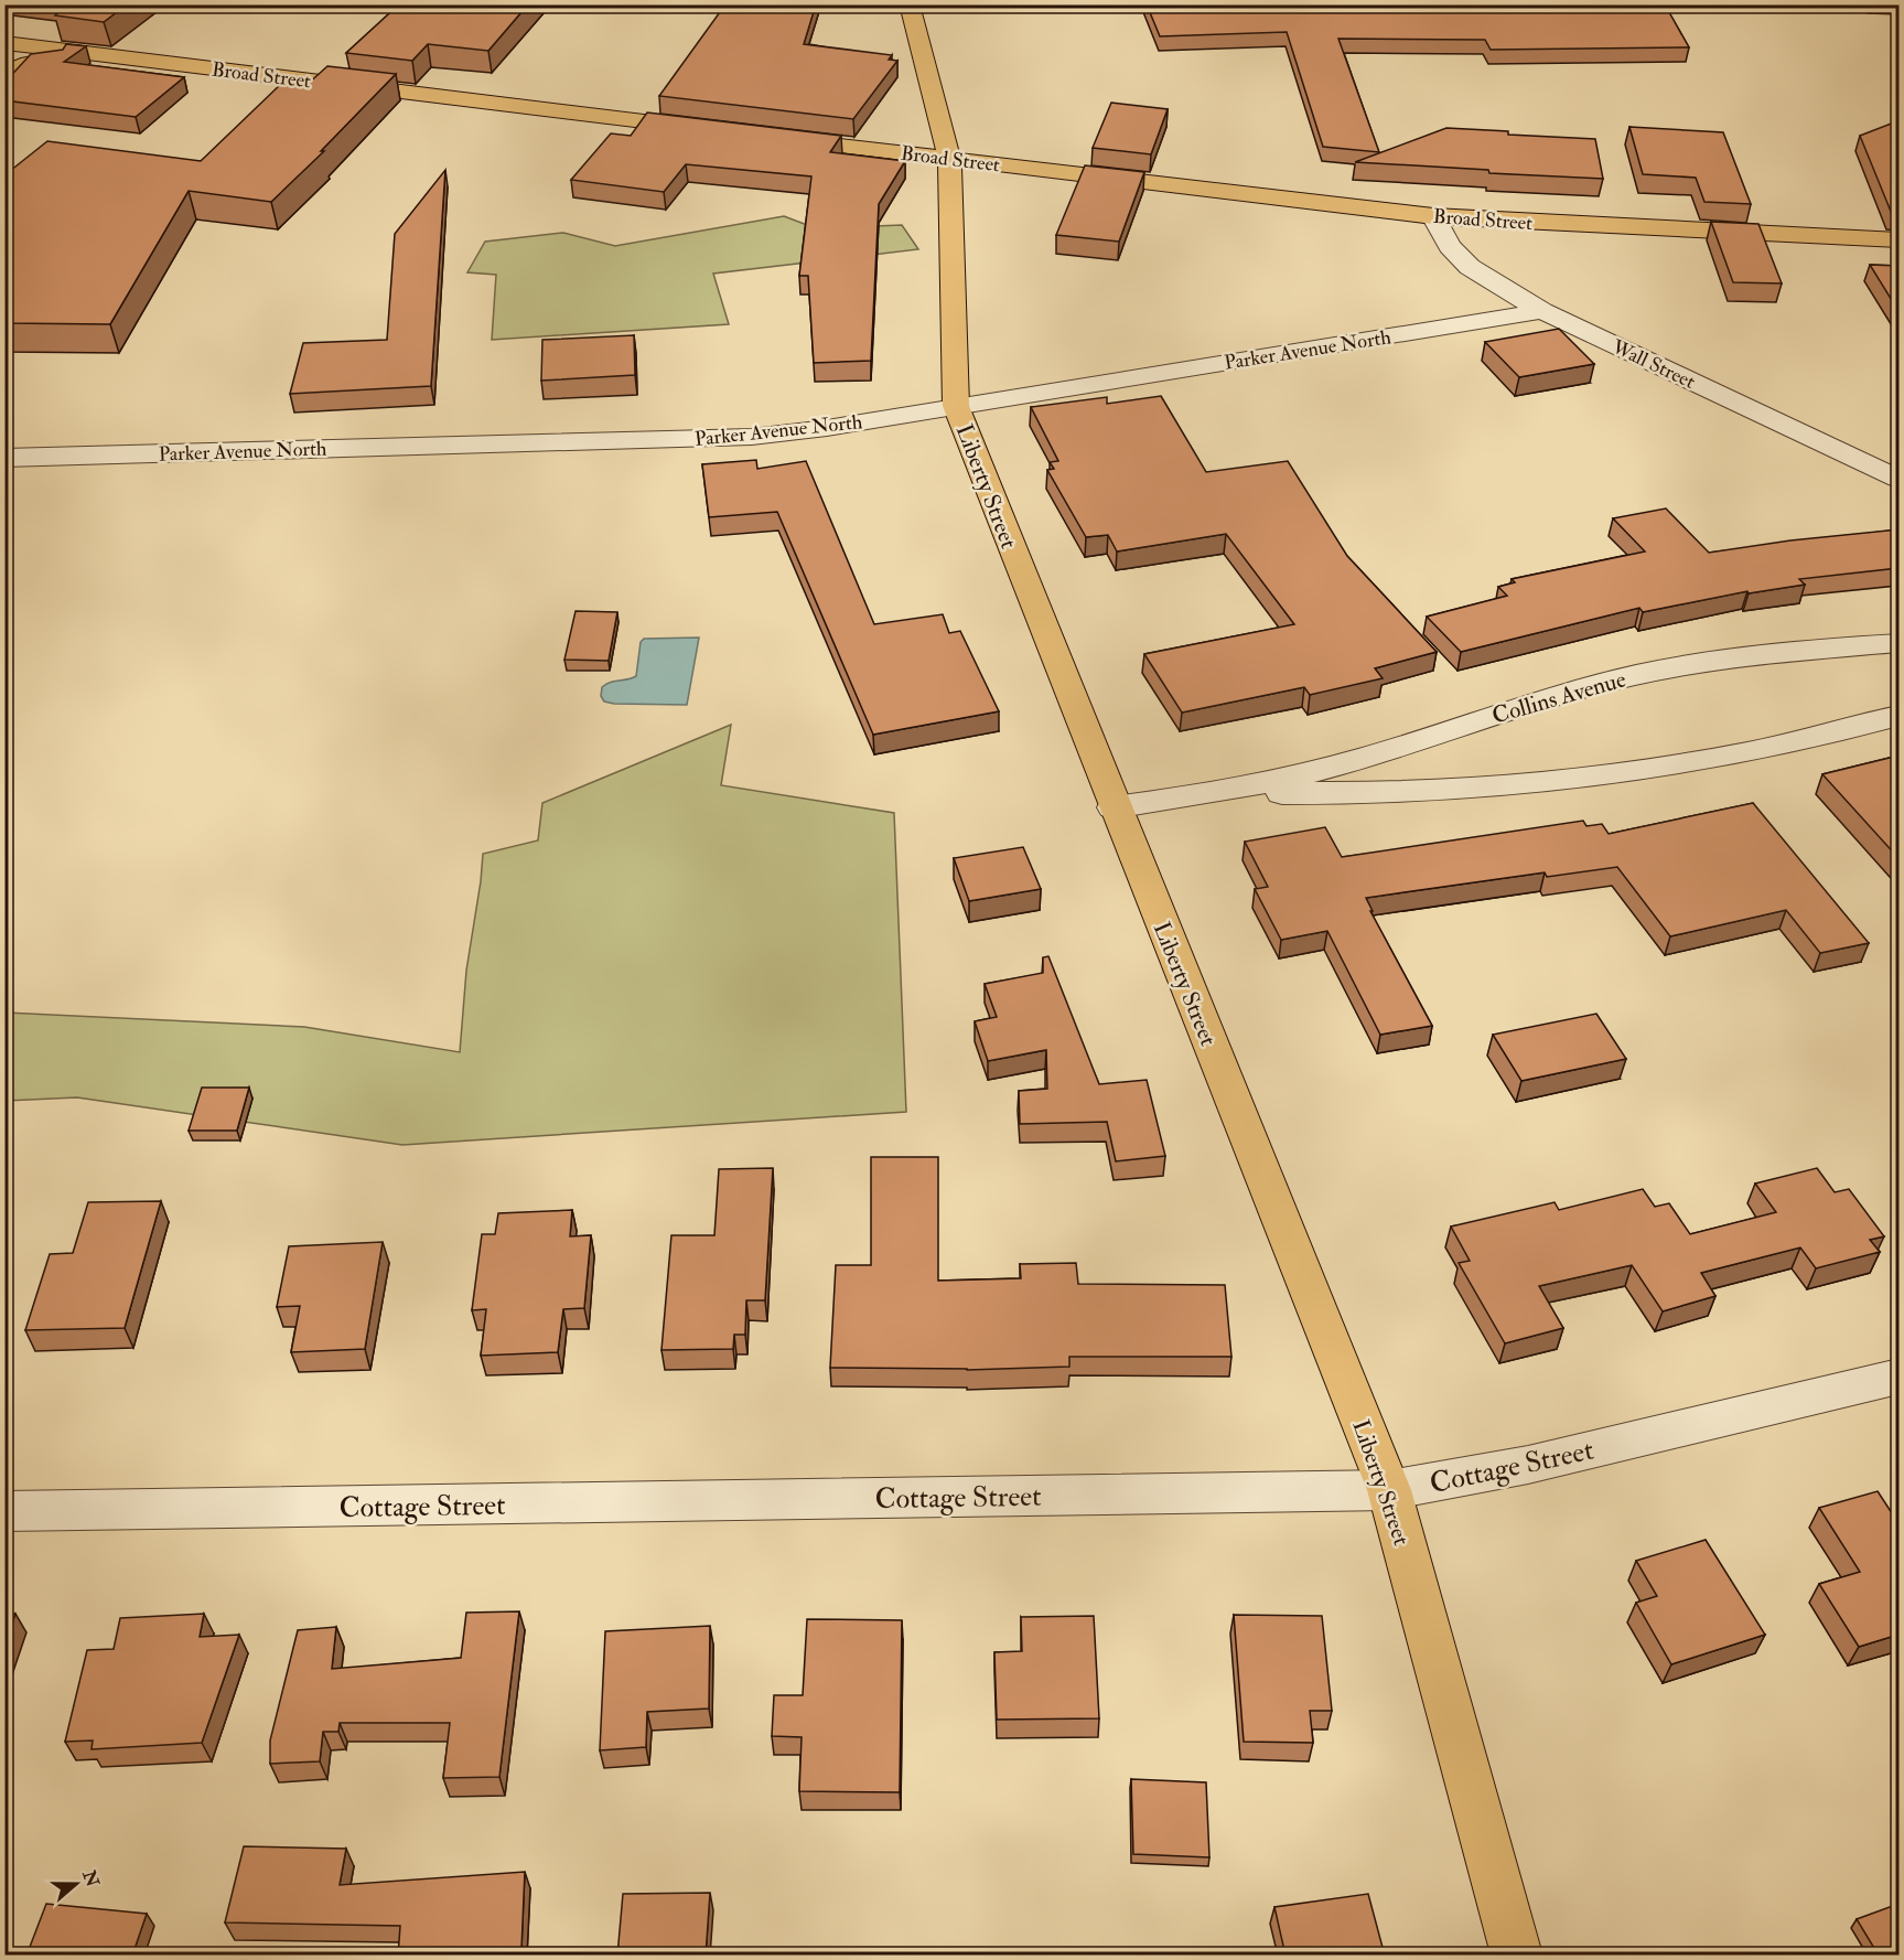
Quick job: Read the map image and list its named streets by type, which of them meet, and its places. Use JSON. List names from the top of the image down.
{
  "streets": {
    "main road": ["Broad Street", "Liberty Street"],
    "street": [
      "Parker Avenue North",
      "Wall Street",
      "Collins Avenue",
      "Cottage Street"
    ]
  },
  "crossings": [
    ["Broad Street", "Wall Street"],
    ["Broad Street", "Liberty Street"],
    ["Parker Avenue North", "Wall Street"],
    ["Parker Avenue North", "Liberty Street"],
    ["Liberty Street", "Collins Avenue"],
    ["Liberty Street", "Cottage Street"]
  ],
  "north": "right"
}
